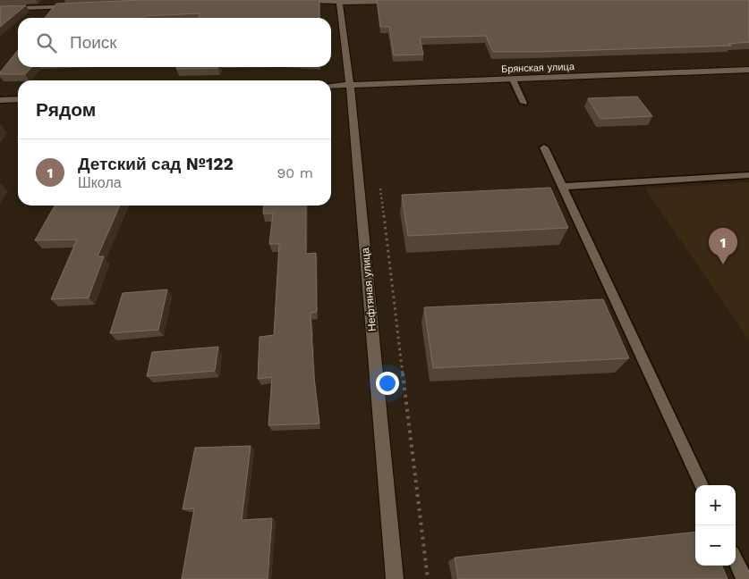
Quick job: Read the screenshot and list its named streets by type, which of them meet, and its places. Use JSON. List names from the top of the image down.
{
  "streets": {
    "street": ["Брянская улица", "Нефтяная улица"]
  },
  "crossings": [
    ["Брянская улица", "Нефтяная улица"]
  ],
  "page": {
    "search": "Поиск",
    "heading": "Рядом",
    "list": [
      {
        "mark": "1",
        "name": "Детский сад №122",
        "note": "Школа",
        "value": "90 m"
      }
    ],
    "pins": "1",
    "map_buttons": ["+", "−"]
  }
}
